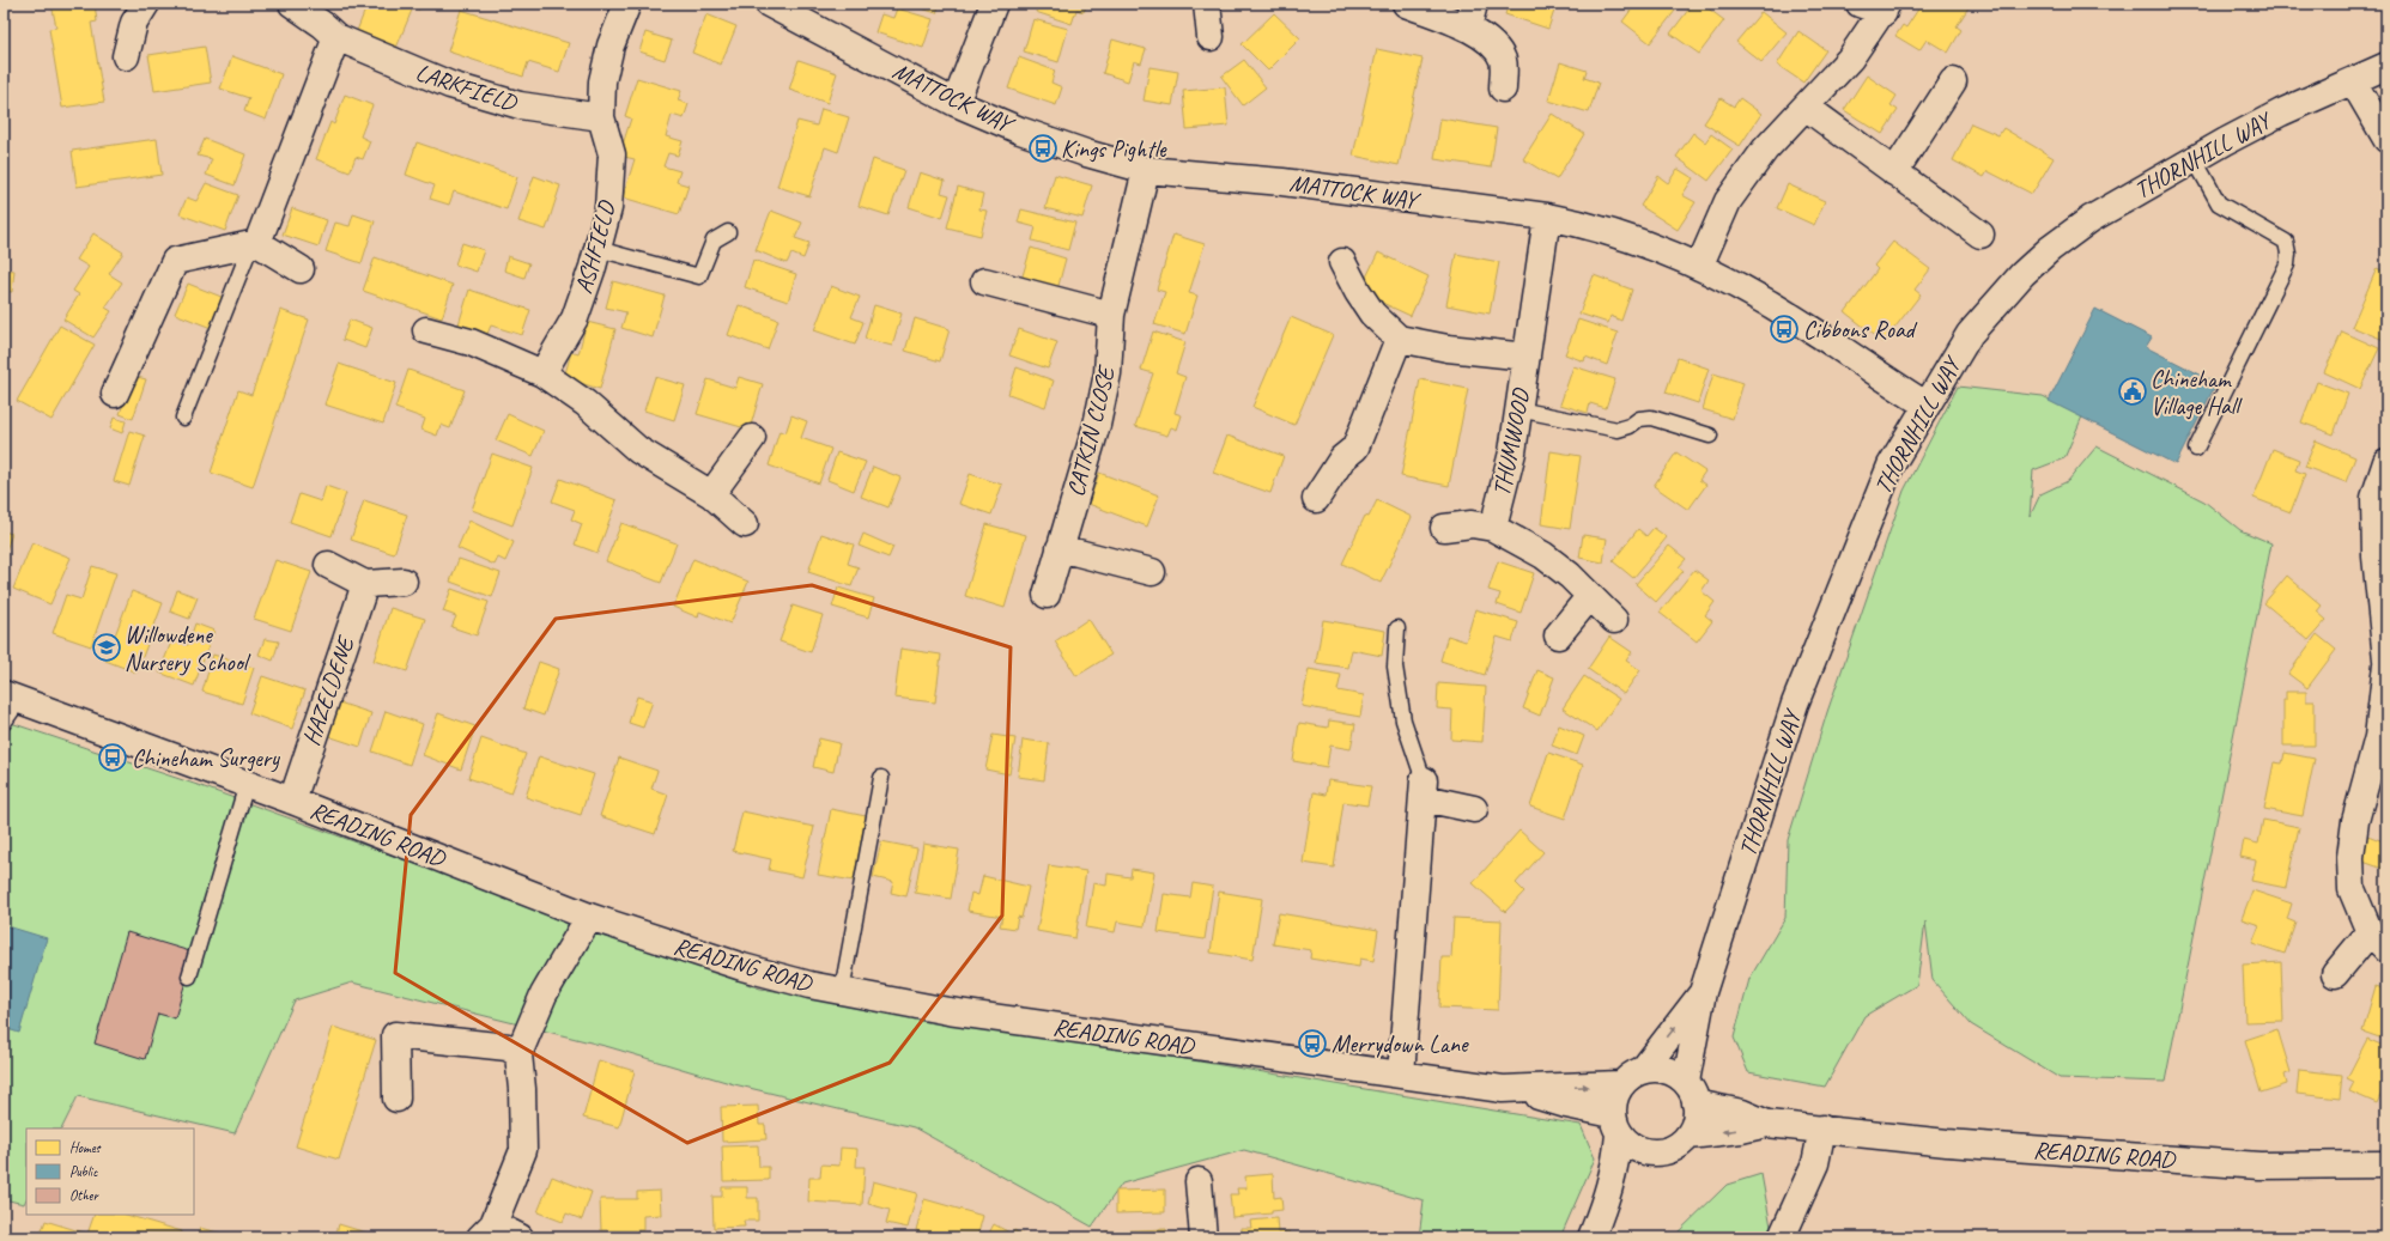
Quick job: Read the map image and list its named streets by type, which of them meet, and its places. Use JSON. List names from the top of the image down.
{
  "streets": {
    "street": [
      "LARKFIELD",
      "MATTOCK WAY",
      "THORNHILL WAY",
      "ASHFIELD",
      "CATKIN CLOSE",
      "THUMWOOD",
      "HAZELDENE",
      "READING ROAD"
    ]
  },
  "crossings": [
    ["LARKFIELD", "ASHFIELD"],
    ["MATTOCK WAY", "THORNHILL WAY"],
    ["MATTOCK WAY", "CATKIN CLOSE"],
    ["MATTOCK WAY", "THUMWOOD"],
    ["THORNHILL WAY", "READING ROAD"],
    ["HAZELDENE", "READING ROAD"]
  ],
  "places": {
    "bus stop": [
      "Kings Pightle",
      "Cibbons Road",
      "Chineham Surgery",
      "Merrydown Lane"
    ],
    "public building": ["Chineham Village Hall"],
    "school or university": ["Willowdene Nursery School"]
  },
  "legend": ["Homes", "Public", "Other"]
}
